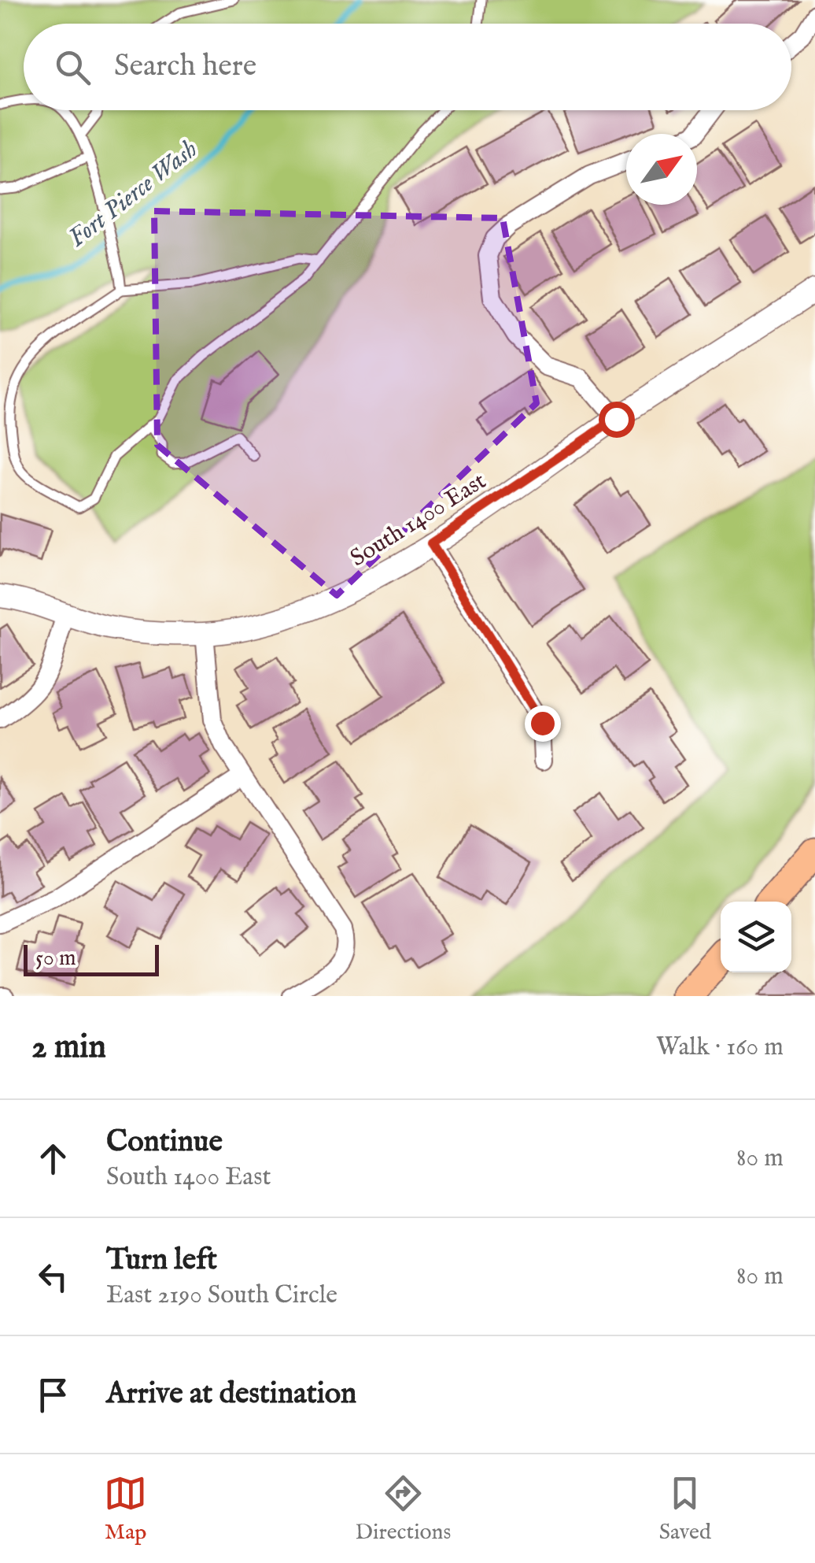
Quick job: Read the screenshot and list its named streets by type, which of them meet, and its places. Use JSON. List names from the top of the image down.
{
  "streets": {
    "street": ["South 1400 East"]
  },
  "water": ["Fort Pierce Wash"],
  "scale_bar": "50 m",
  "north": "top right",
  "page": {
    "search": "Search here",
    "scale": "50 m",
    "heading": ["2 min", "Walk · 160 m"],
    "list": [
      ["Continue", "South 1400 East", "80 m"],
      ["Turn left", "East 2190 South Circle", "80 m"],
      "Arrive at destination"
    ],
    "nav": ["Map", "Directions", "Saved"]
  }
}
